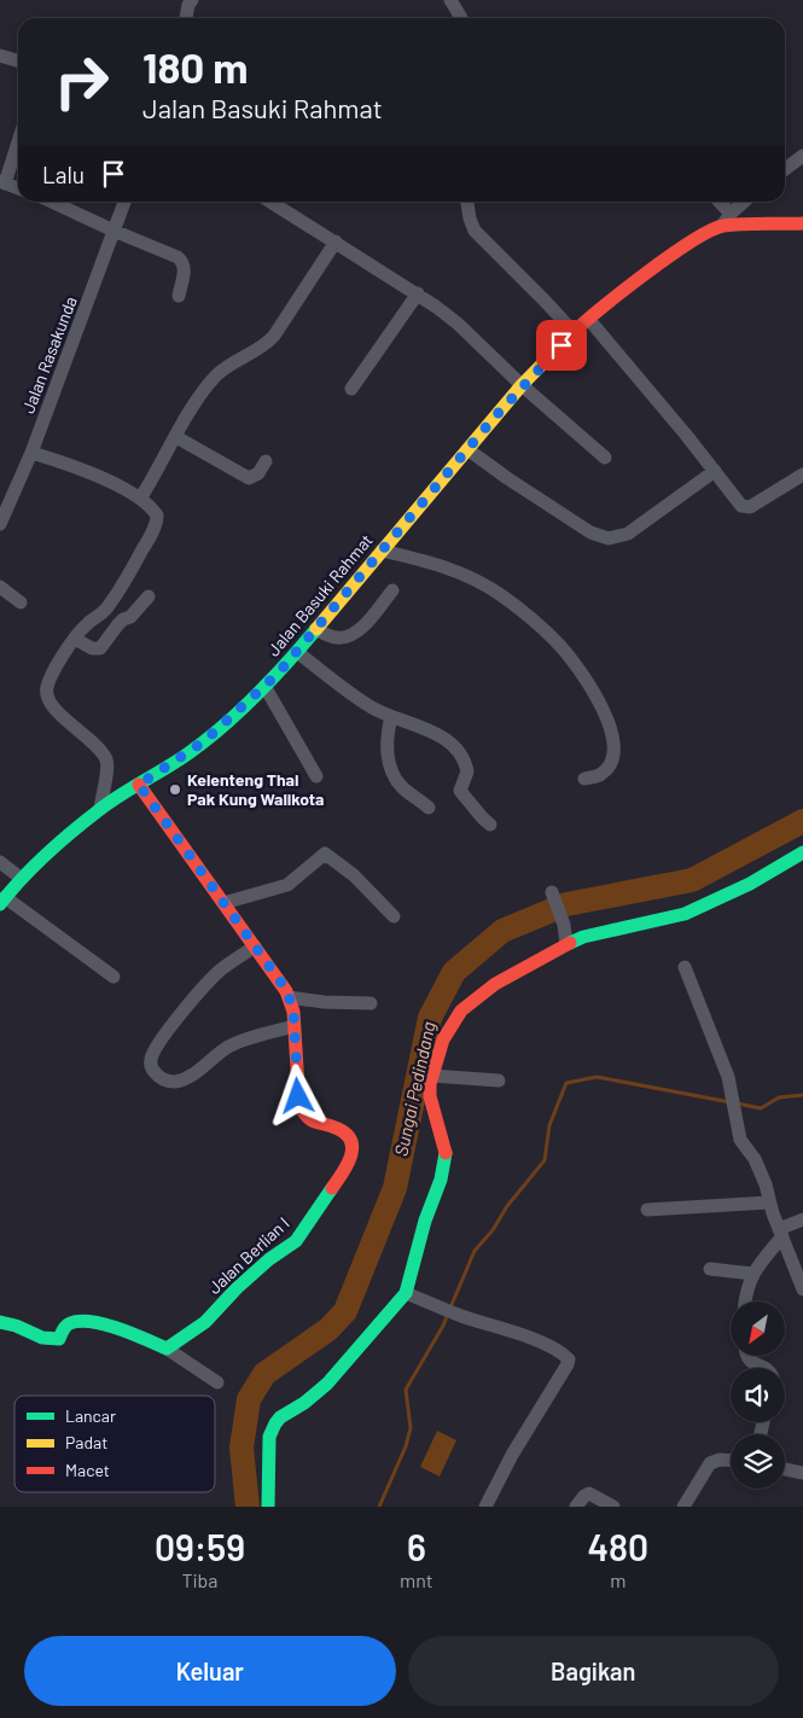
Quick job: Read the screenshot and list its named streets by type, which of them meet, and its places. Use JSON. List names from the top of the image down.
{
  "streets": {
    "street": ["Jalan Rasakunda", "Jalan Basuki Rahmat", "Jalan Berlian I"]
  },
  "crossings": [
    ["Jalan Basuki Rahmat", "Jalan Berlian I"]
  ],
  "water": ["Sungai Pedindang"],
  "places": ["Kelenteng Thai Pak Kung Walikota"],
  "legend": ["Lancar", "Padat", "Macet"],
  "north": "bottom left",
  "page": {
    "turn": ["180 m", "Jalan Basuki Rahmat"],
    "then": "Lalu",
    "eta": [
      "09:59",
      "Tiba",
      "6",
      "mnt",
      "480",
      "m"
    ],
    "buttons": ["Keluar", "Bagikan"]
  }
}
